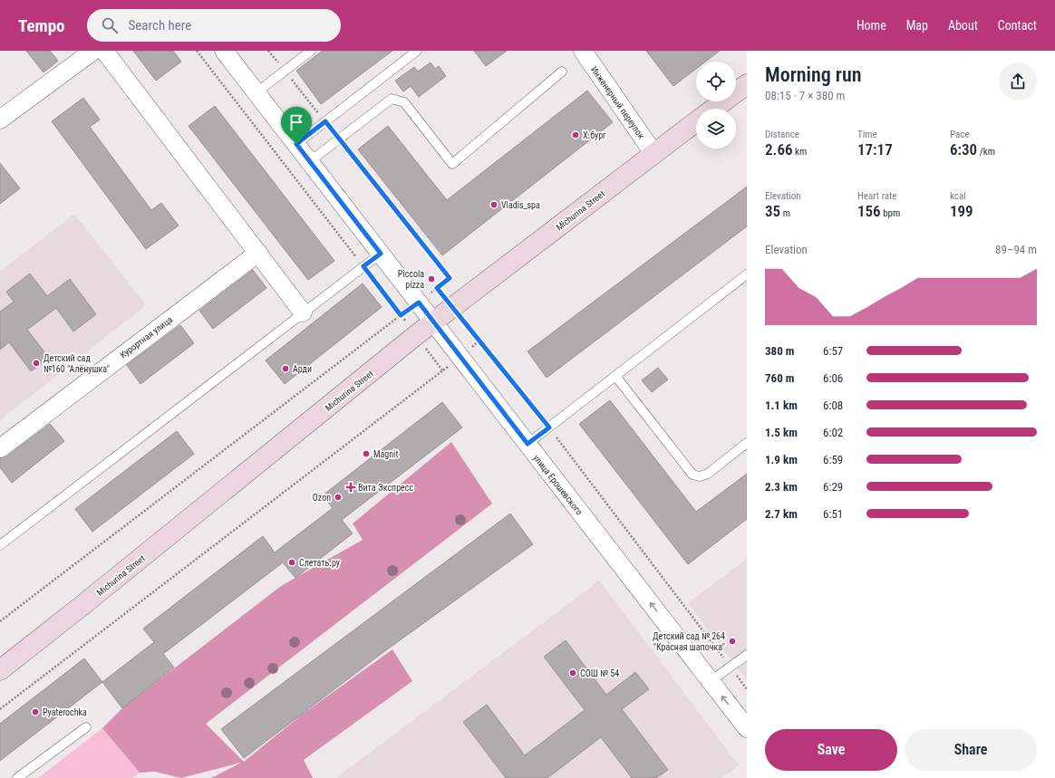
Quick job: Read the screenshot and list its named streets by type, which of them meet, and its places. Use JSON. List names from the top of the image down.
{
  "streets": {
    "main road": ["Michurina Street"],
    "street": ["Инженерный переулок", "Курортная улица", "улица Ерошевского"]
  },
  "crossings": [
    ["Инженерный переулок", "Michurina Street"],
    ["Michurina Street", "улица Ерошевского"]
  ],
  "one_way": ["улица Ерошевского"],
  "places": {
    "other": [
      "Х.бург",
      "Vladis_spa",
      "Piccola pizza",
      "Детский сад №160 \"Алёнушка\"",
      "Арди",
      "Magnit",
      "Ozon",
      "Слетать.ру",
      "Детский сад № 264 \"Красная шапочка\"",
      "СОШ № 54",
      "Pyaterochka"
    ],
    "health": ["Вита Экспресс"]
  },
  "page": {
    "header": "Tempo",
    "search": "Search here",
    "nav": [
      "Home",
      "Map",
      "About",
      "Contact"
    ],
    "heading": ["Morning run", "08:15 · 7 × 380 m"],
    "stats": [
      ["Distance", "2.66 km"],
      ["Time", "17:17"],
      ["Pace", "6:30 /km"],
      ["Elevation", "35 m"],
      ["Heart rate", "156 bpm"],
      ["kcal", "199"]
    ],
    "chart": ["Elevation", "89–94 m"],
    "list": [
      {
        "name": "380 m",
        "note": "6:57"
      },
      {
        "name": "760 m",
        "note": "6:06"
      },
      {
        "name": "1.1 km",
        "note": "6:08"
      },
      {
        "name": "1.5 km",
        "note": "6:02"
      },
      {
        "name": "1.9 km",
        "note": "6:59"
      },
      {
        "name": "2.3 km",
        "note": "6:29"
      },
      {
        "name": "2.7 km",
        "note": "6:51"
      }
    ],
    "buttons": ["Save", "Share"]
  }
}
